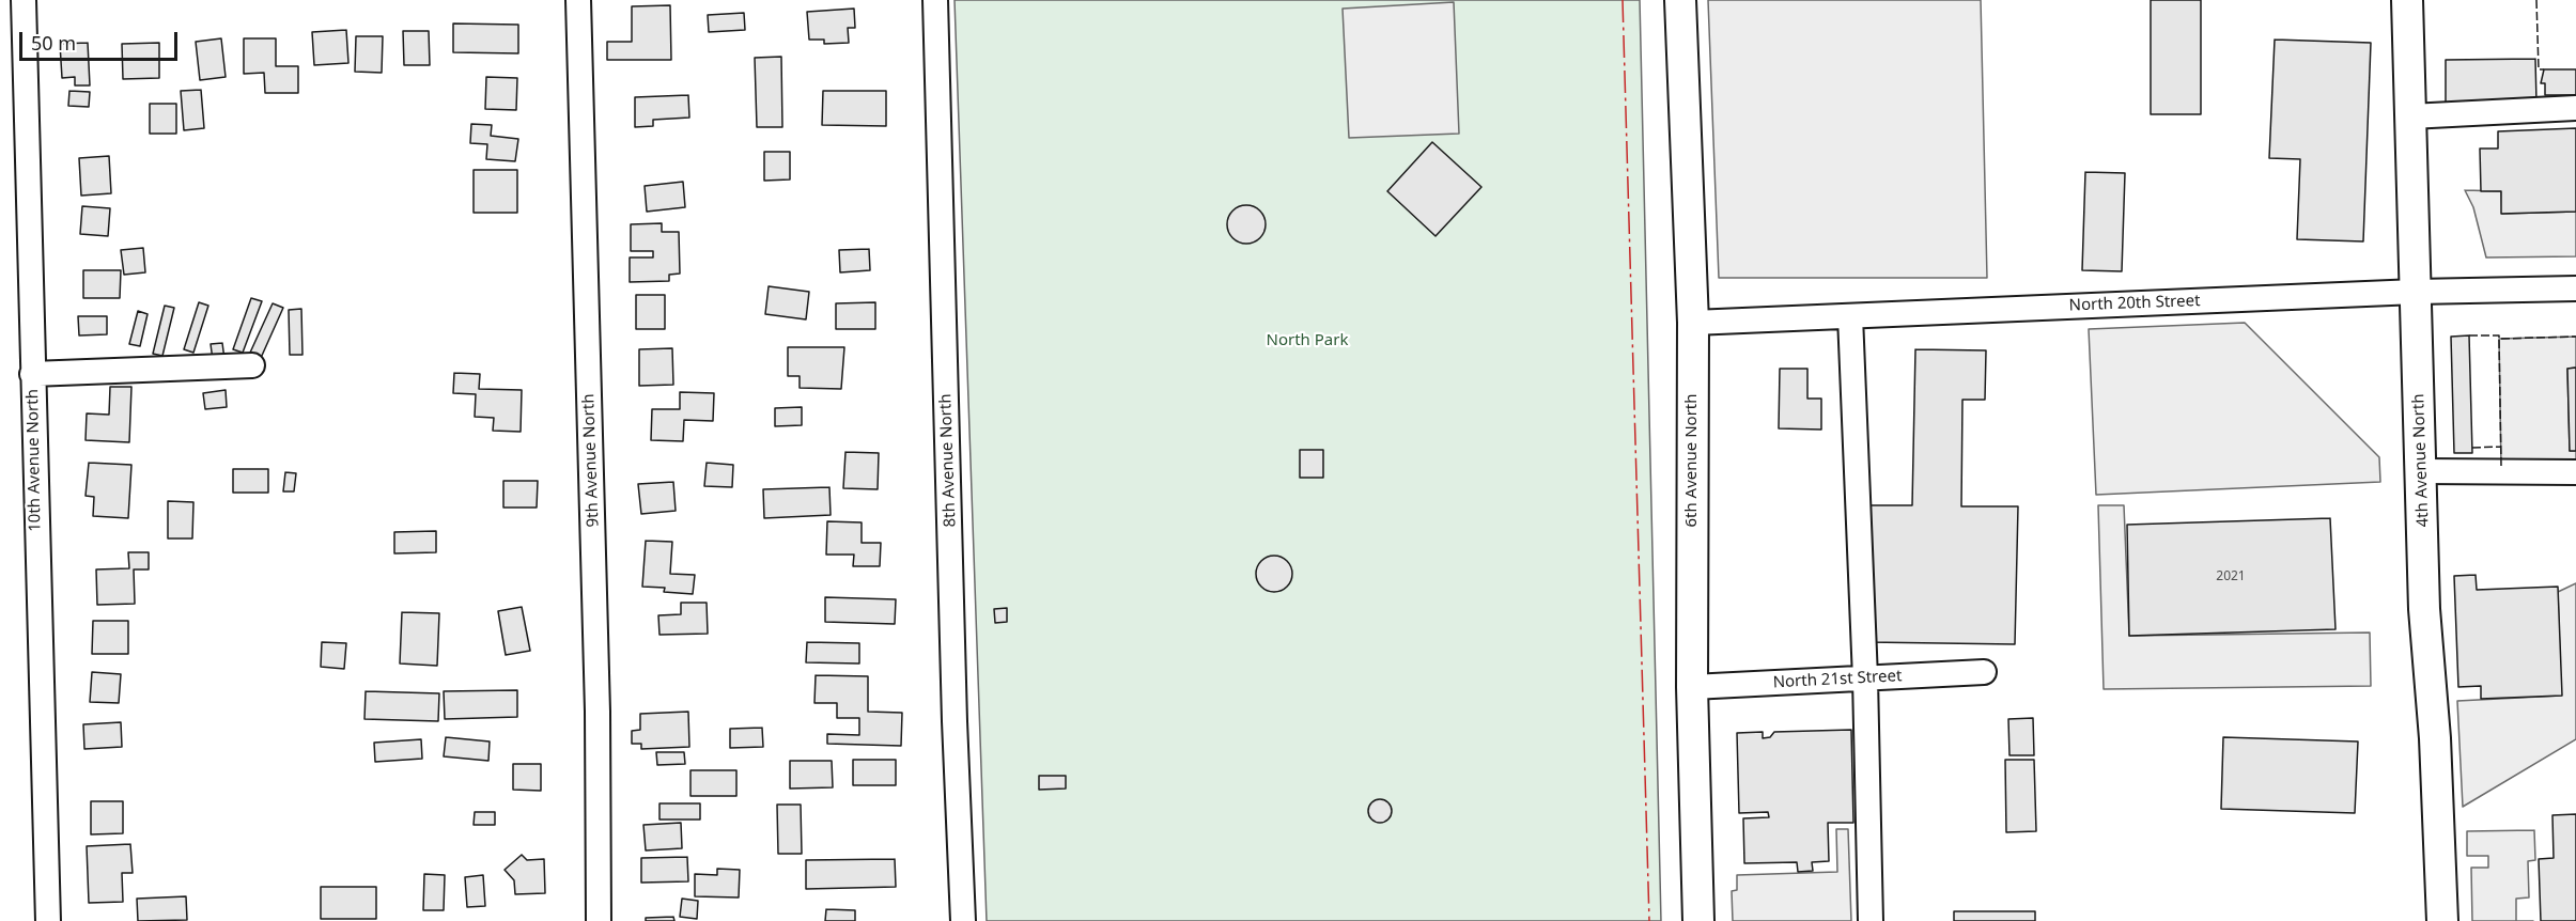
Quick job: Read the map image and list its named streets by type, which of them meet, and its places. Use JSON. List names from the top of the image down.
{
  "streets": {
    "main road": ["6th Avenue North", "4th Avenue North"],
    "street": [
      "North 20th Street",
      "10th Avenue North",
      "9th Avenue North",
      "8th Avenue North",
      "North 21st Street"
    ]
  },
  "crossings": [
    ["North 20th Street", "6th Avenue North"],
    ["North 20th Street", "4th Avenue North"],
    ["6th Avenue North", "North 21st Street"]
  ],
  "parks": ["North Park"],
  "house_numbers": ["2021"],
  "scale_bar": "50 m"
}
